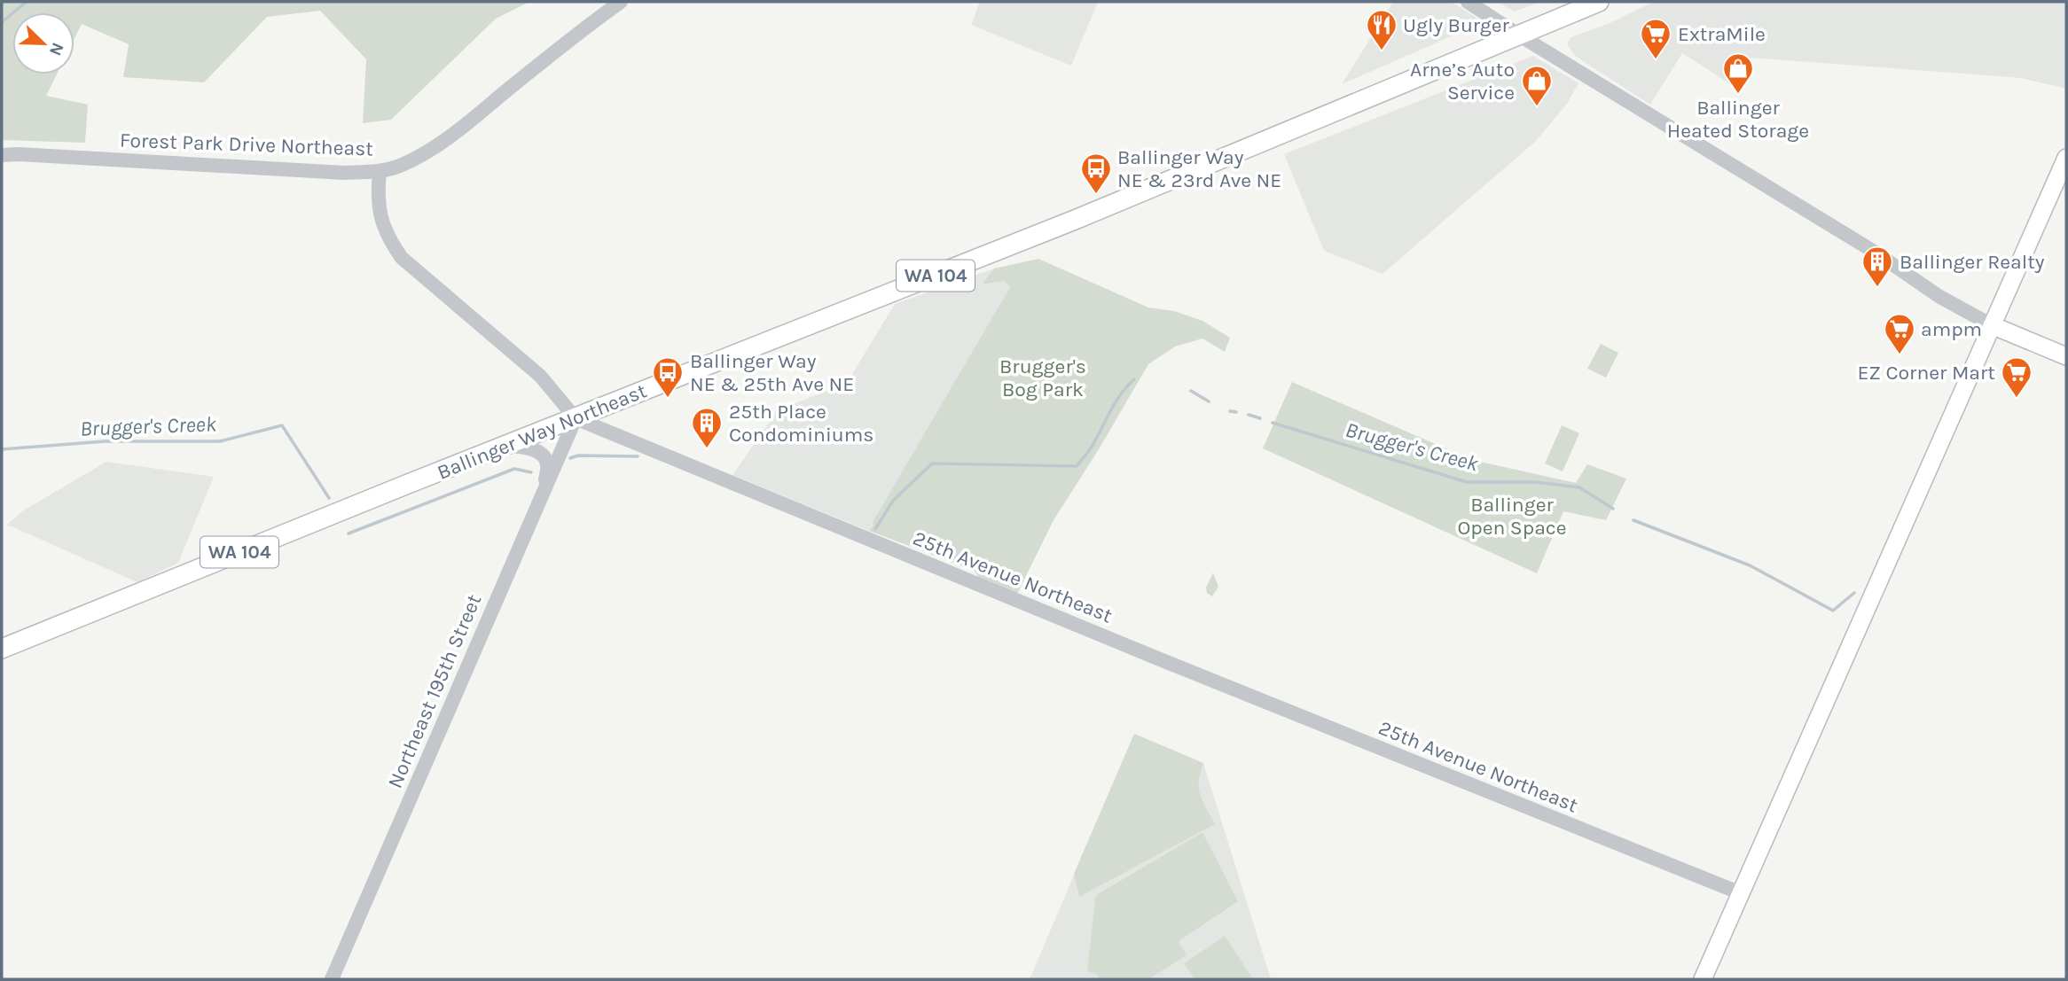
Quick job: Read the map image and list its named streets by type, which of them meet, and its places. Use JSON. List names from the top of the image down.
{
  "streets": {
    "main road": ["WA 104", "Ballinger Way Northeast"],
    "street": ["Forest Park Drive Northeast", "25th Avenue Northeast", "Northeast 195th Street"]
  },
  "crossings": [
    ["Forest Park Drive Northeast", "25th Avenue Northeast"],
    ["Ballinger Way Northeast", "25th Avenue Northeast"],
    ["Ballinger Way Northeast", "Northeast 195th Street"],
    ["25th Avenue Northeast", "Northeast 195th Street"]
  ],
  "water": ["Brugger's Creek"],
  "parks": ["Brugger's Bog Park", "Ballinger Open Space"],
  "places": {
    "restaurant": ["Ugly Burger"],
    "supermarket": ["ExtraMile", "ampm", "EZ Corner Mart"],
    "shop": ["Ballinger Heated Storage", "Arne’s Auto Service"],
    "bus stop": ["Ballinger Way NE & 23rd Ave NE", "Ballinger Way NE & 25th Ave NE"],
    "building": ["Ballinger Realty", "25th Place Condominiums"]
  },
  "north": "bottom right"
}
